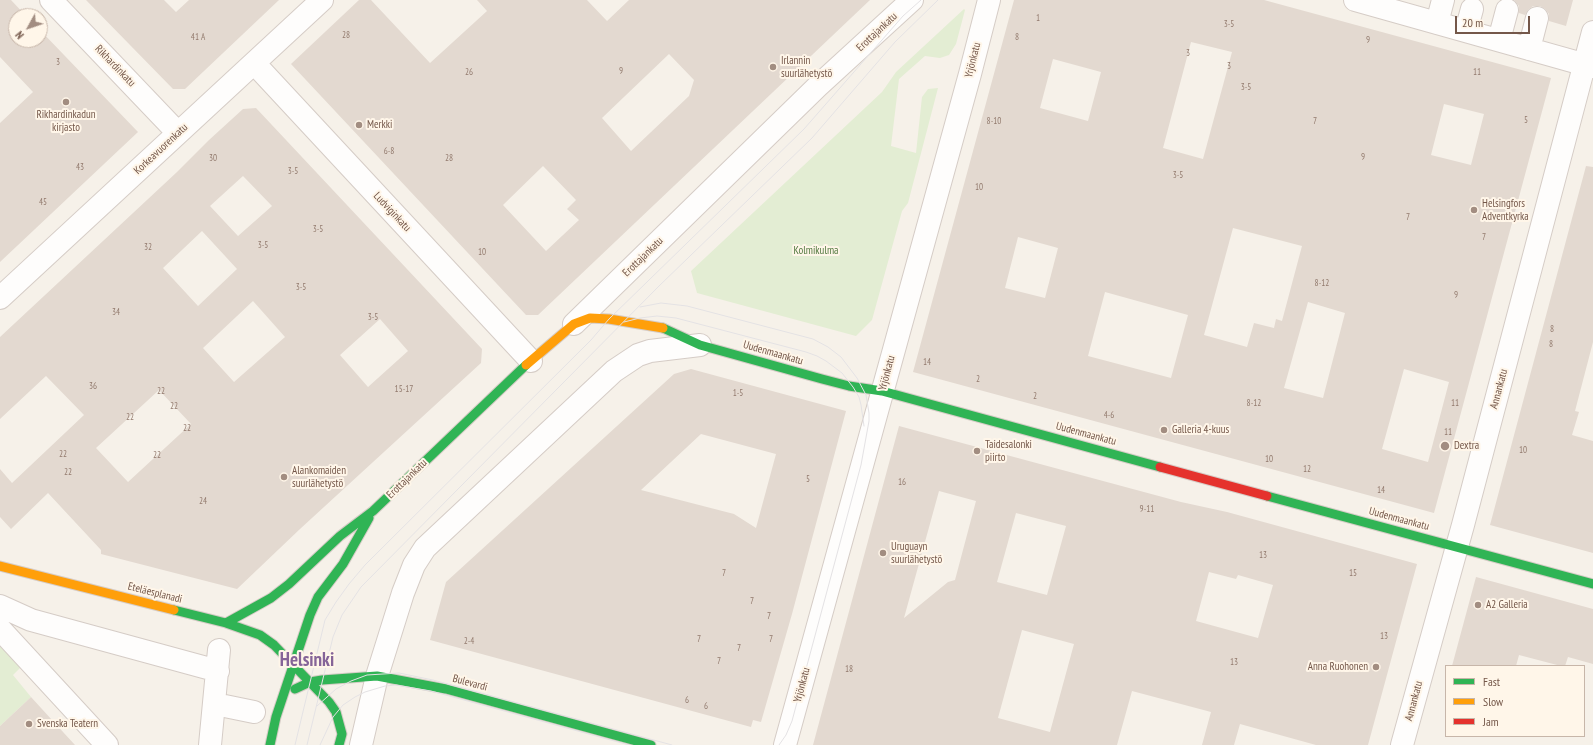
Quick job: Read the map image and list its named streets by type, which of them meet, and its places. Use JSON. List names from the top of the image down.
{
  "streets": {
    "main road": [
      "Erottajankatu",
      "Uudenmaankatu",
      "Eteläesplanadi",
      "Bulevardi"
    ],
    "street": [
      "Yrjönkatu",
      "Rikhardinkatu",
      "Korkeavuorenkatu",
      "Ludviginkatu",
      "Annankatu"
    ]
  },
  "crossings": [
    ["Erottajankatu", "Ludviginkatu"],
    ["Erottajankatu", "Uudenmaankatu"],
    ["Erottajankatu", "Eteläesplanadi"],
    ["Erottajankatu", "Bulevardi"],
    ["Yrjönkatu", "Uudenmaankatu"],
    ["Rikhardinkatu", "Korkeavuorenkatu"],
    ["Korkeavuorenkatu", "Ludviginkatu"],
    ["Uudenmaankatu", "Annankatu"],
    ["Eteläesplanadi", "Bulevardi"]
  ],
  "districts": ["Helsinki"],
  "parks": ["Kolmikulma"],
  "places": [
    "Irlannin suurlähetystö",
    "Rikhardinkadun kirjasto",
    "Merkki",
    "Helsingfors Adventkyrka",
    "Galleria 4-kuus",
    "Dextra",
    "Taidesalonki piirto",
    "Alankomaiden suurlähetystö",
    "Uruguayn suurlähetystö",
    "A2 Galleria",
    "Anna Ruohonen",
    "Svenska Teatern"
  ],
  "house_numbers": [
    "1",
    "3-5",
    "28",
    "41 A",
    "8",
    "9",
    "3",
    "3",
    "3",
    "9",
    "26",
    "11",
    "3-5",
    "5",
    "8-10",
    "7",
    "6-8",
    "9",
    "30",
    "28",
    "43",
    "3-5",
    "3-5",
    "10",
    "45",
    "7",
    "3-5",
    "7",
    "3-5",
    "32",
    "10",
    "8-12",
    "3-5",
    "9",
    "34",
    "3-5",
    "8",
    "8",
    "14",
    "2",
    "36",
    "15-17",
    "22",
    "1-5",
    "2",
    "8-12",
    "11",
    "22",
    "4-6",
    "22",
    "22",
    "11",
    "10",
    "22",
    "22",
    "10",
    "12",
    "22",
    "5",
    "16",
    "14",
    "24",
    "9-11",
    "13",
    "7",
    "15",
    "7",
    "7",
    "13",
    "7",
    "7",
    "2-4",
    "7",
    "7",
    "13",
    "18",
    "6",
    "6"
  ],
  "legend": ["Fast", "Slow", "Jam"],
  "scale_bar": "20 m",
  "north": "bottom left"
}
